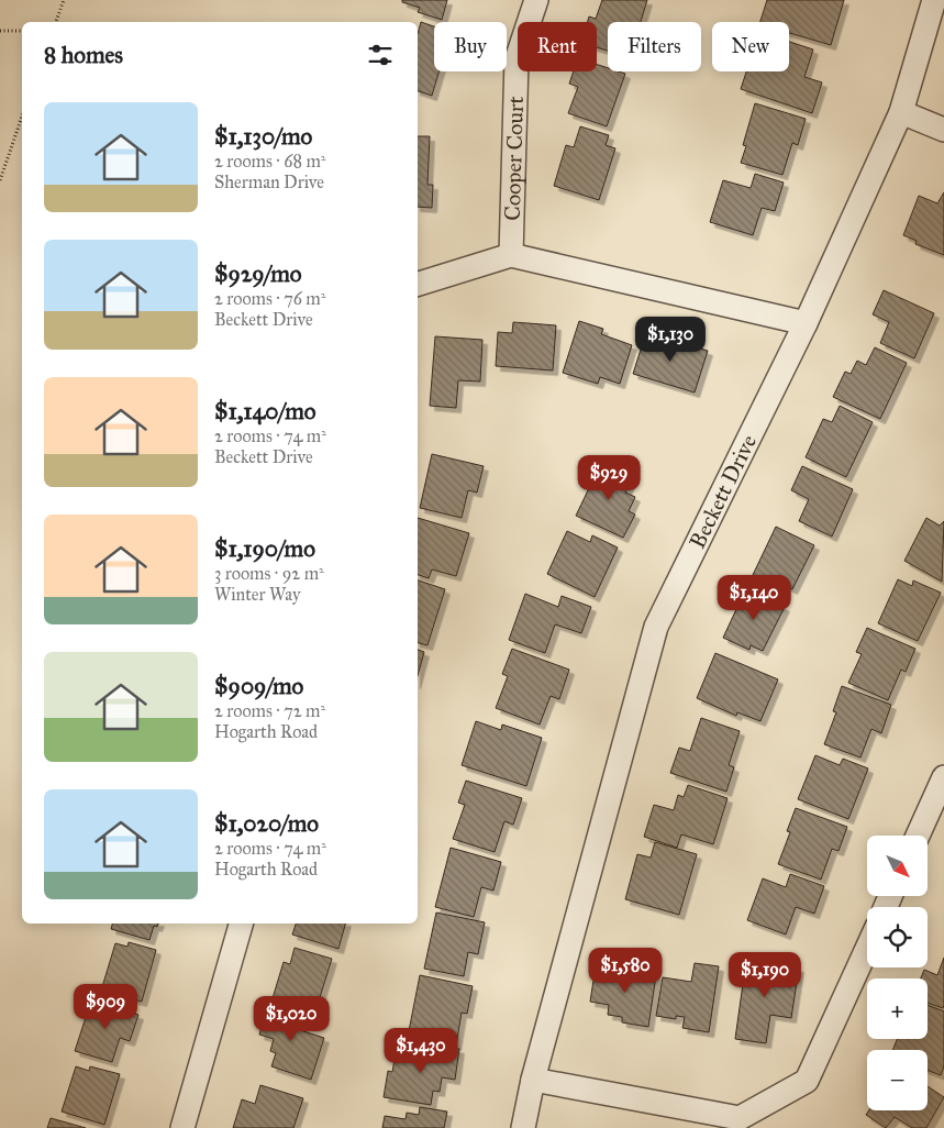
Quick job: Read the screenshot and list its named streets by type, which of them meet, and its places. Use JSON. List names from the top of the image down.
{
  "streets": {
    "street": ["Cooper Court", "Beckett Drive"]
  },
  "north": "bottom right",
  "page": {
    "chip": [
      "Buy",
      "Rent",
      "Filters",
      "New"
    ],
    "heading": "8 homes",
    "list": [
      {
        "name": "$1,130/mo",
        "note": "2 rooms · 68 m² · Sherman Drive"
      },
      {
        "name": "$929/mo",
        "note": "2 rooms · 76 m² · Beckett Drive"
      },
      {
        "name": "$1,140/mo",
        "note": "2 rooms · 74 m² · Beckett Drive"
      },
      {
        "name": "$1,190/mo",
        "note": "3 rooms · 92 m² · Winter Way"
      },
      {
        "name": "$909/mo",
        "note": "2 rooms · 72 m² · Hogarth Road"
      },
      {
        "name": "$1,020/mo",
        "note": "2 rooms · 74 m² · Hogarth Road"
      }
    ],
    "price": [
      "$1,130",
      "$929",
      "$1,140",
      "$1,580",
      "$1,190",
      "$909",
      "$1,020",
      "$1,430"
    ],
    "map_buttons": ["+", "−"]
  }
}
